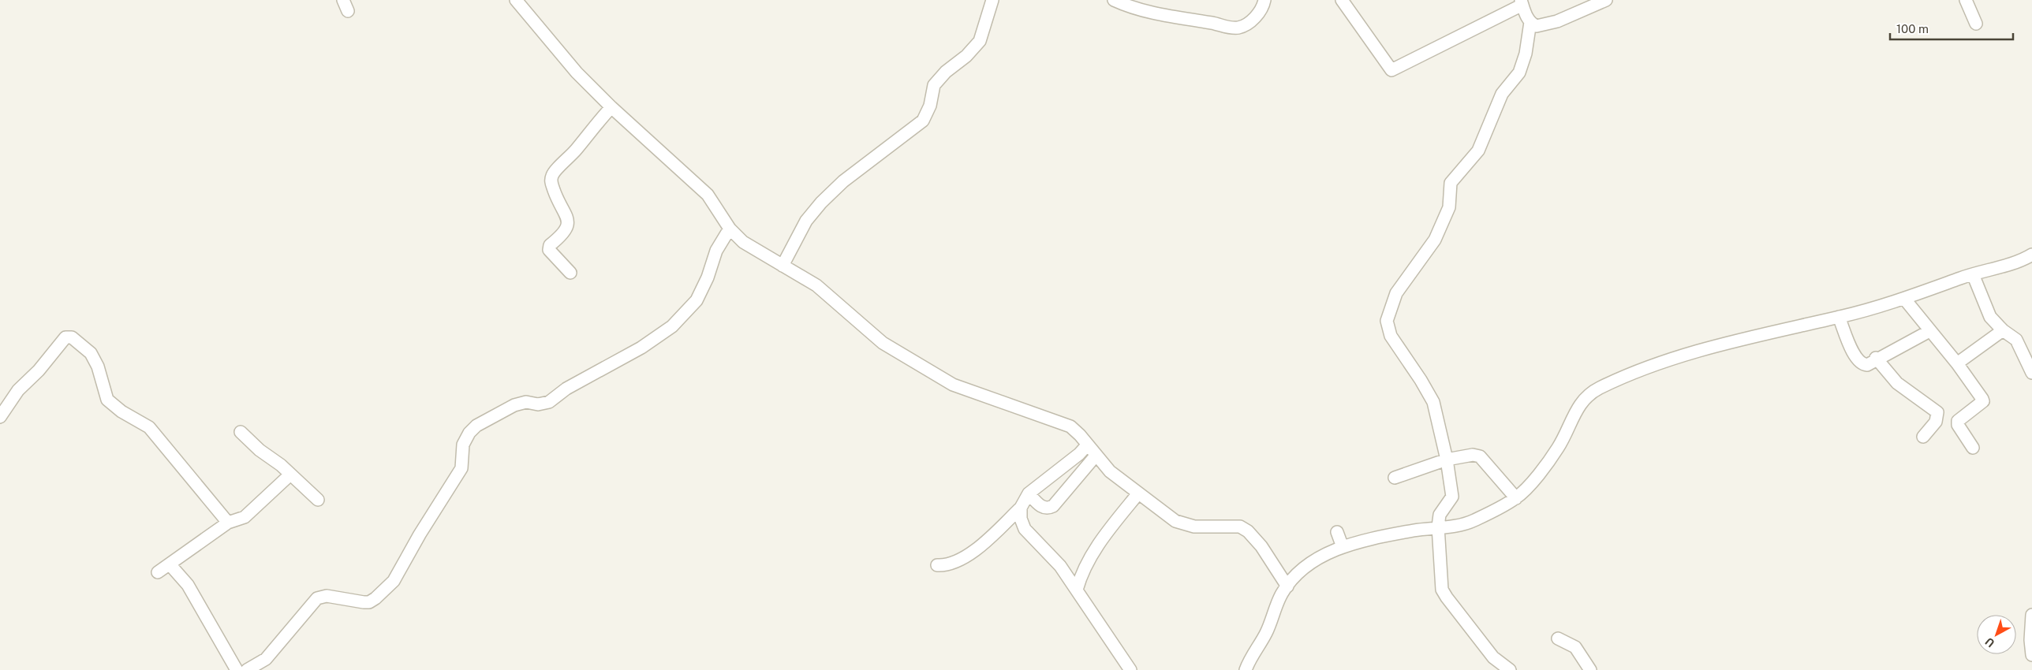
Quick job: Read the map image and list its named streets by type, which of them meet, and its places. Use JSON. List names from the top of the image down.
{
  "scale_bar": "100 m",
  "north": "bottom left"
}
